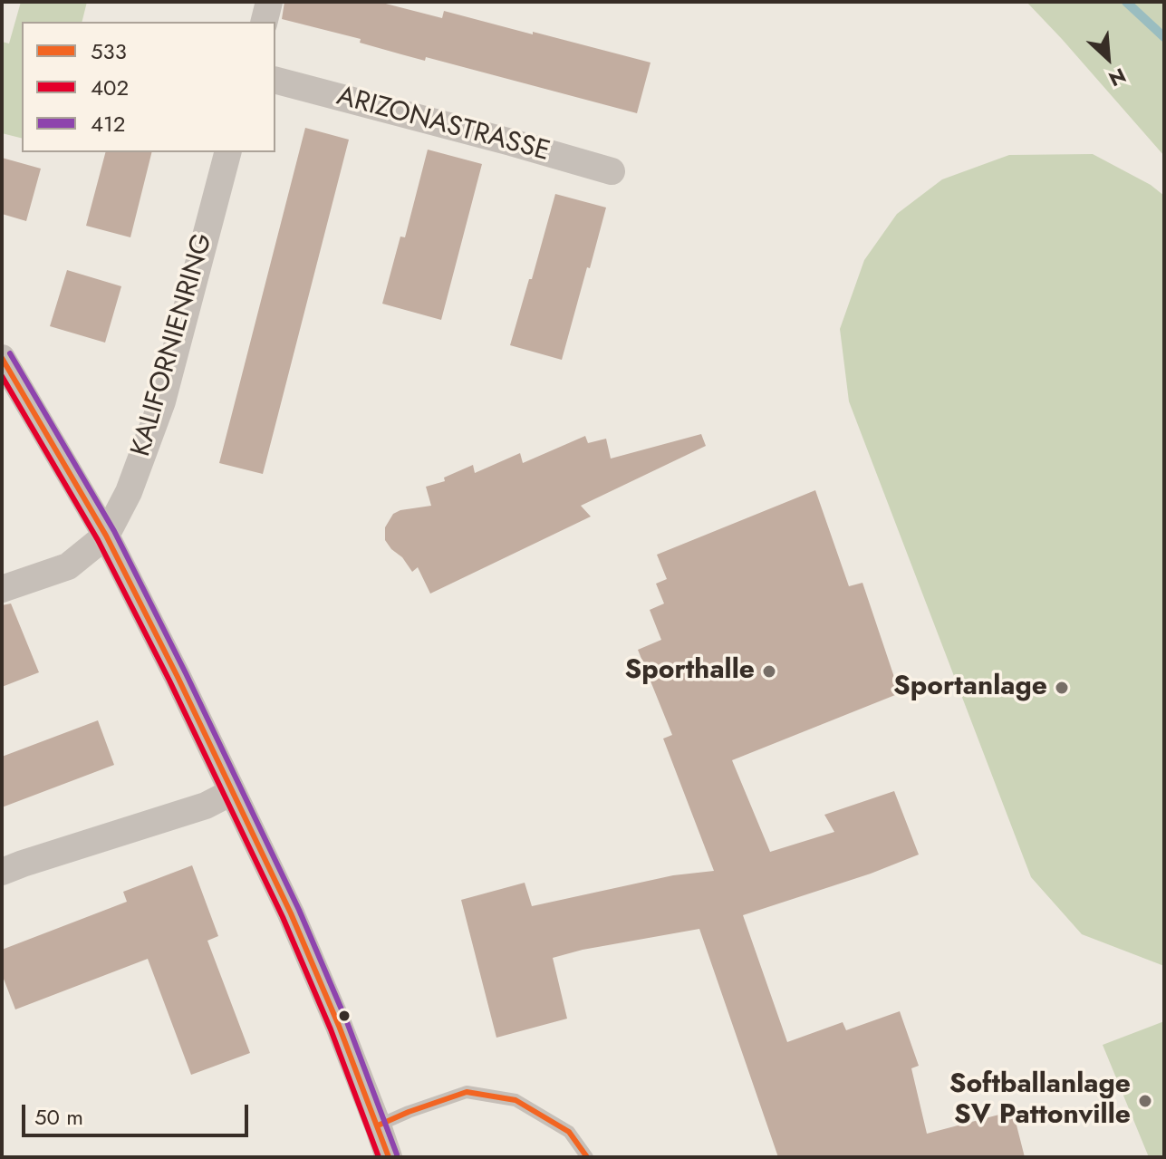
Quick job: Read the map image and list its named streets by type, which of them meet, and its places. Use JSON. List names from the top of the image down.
{
  "streets": {
    "street": ["ARIZONASTRASSE", "KALIFORNIENRING"]
  },
  "places": ["Sporthalle", "Sportanlage", "Softballanlage SV Pattonville"],
  "lines": ["transit line 412", "transit line 533", "transit line 402"],
  "legend": ["533", "402", "412"],
  "scale_bar": "50 m",
  "north": "bottom right"
}
